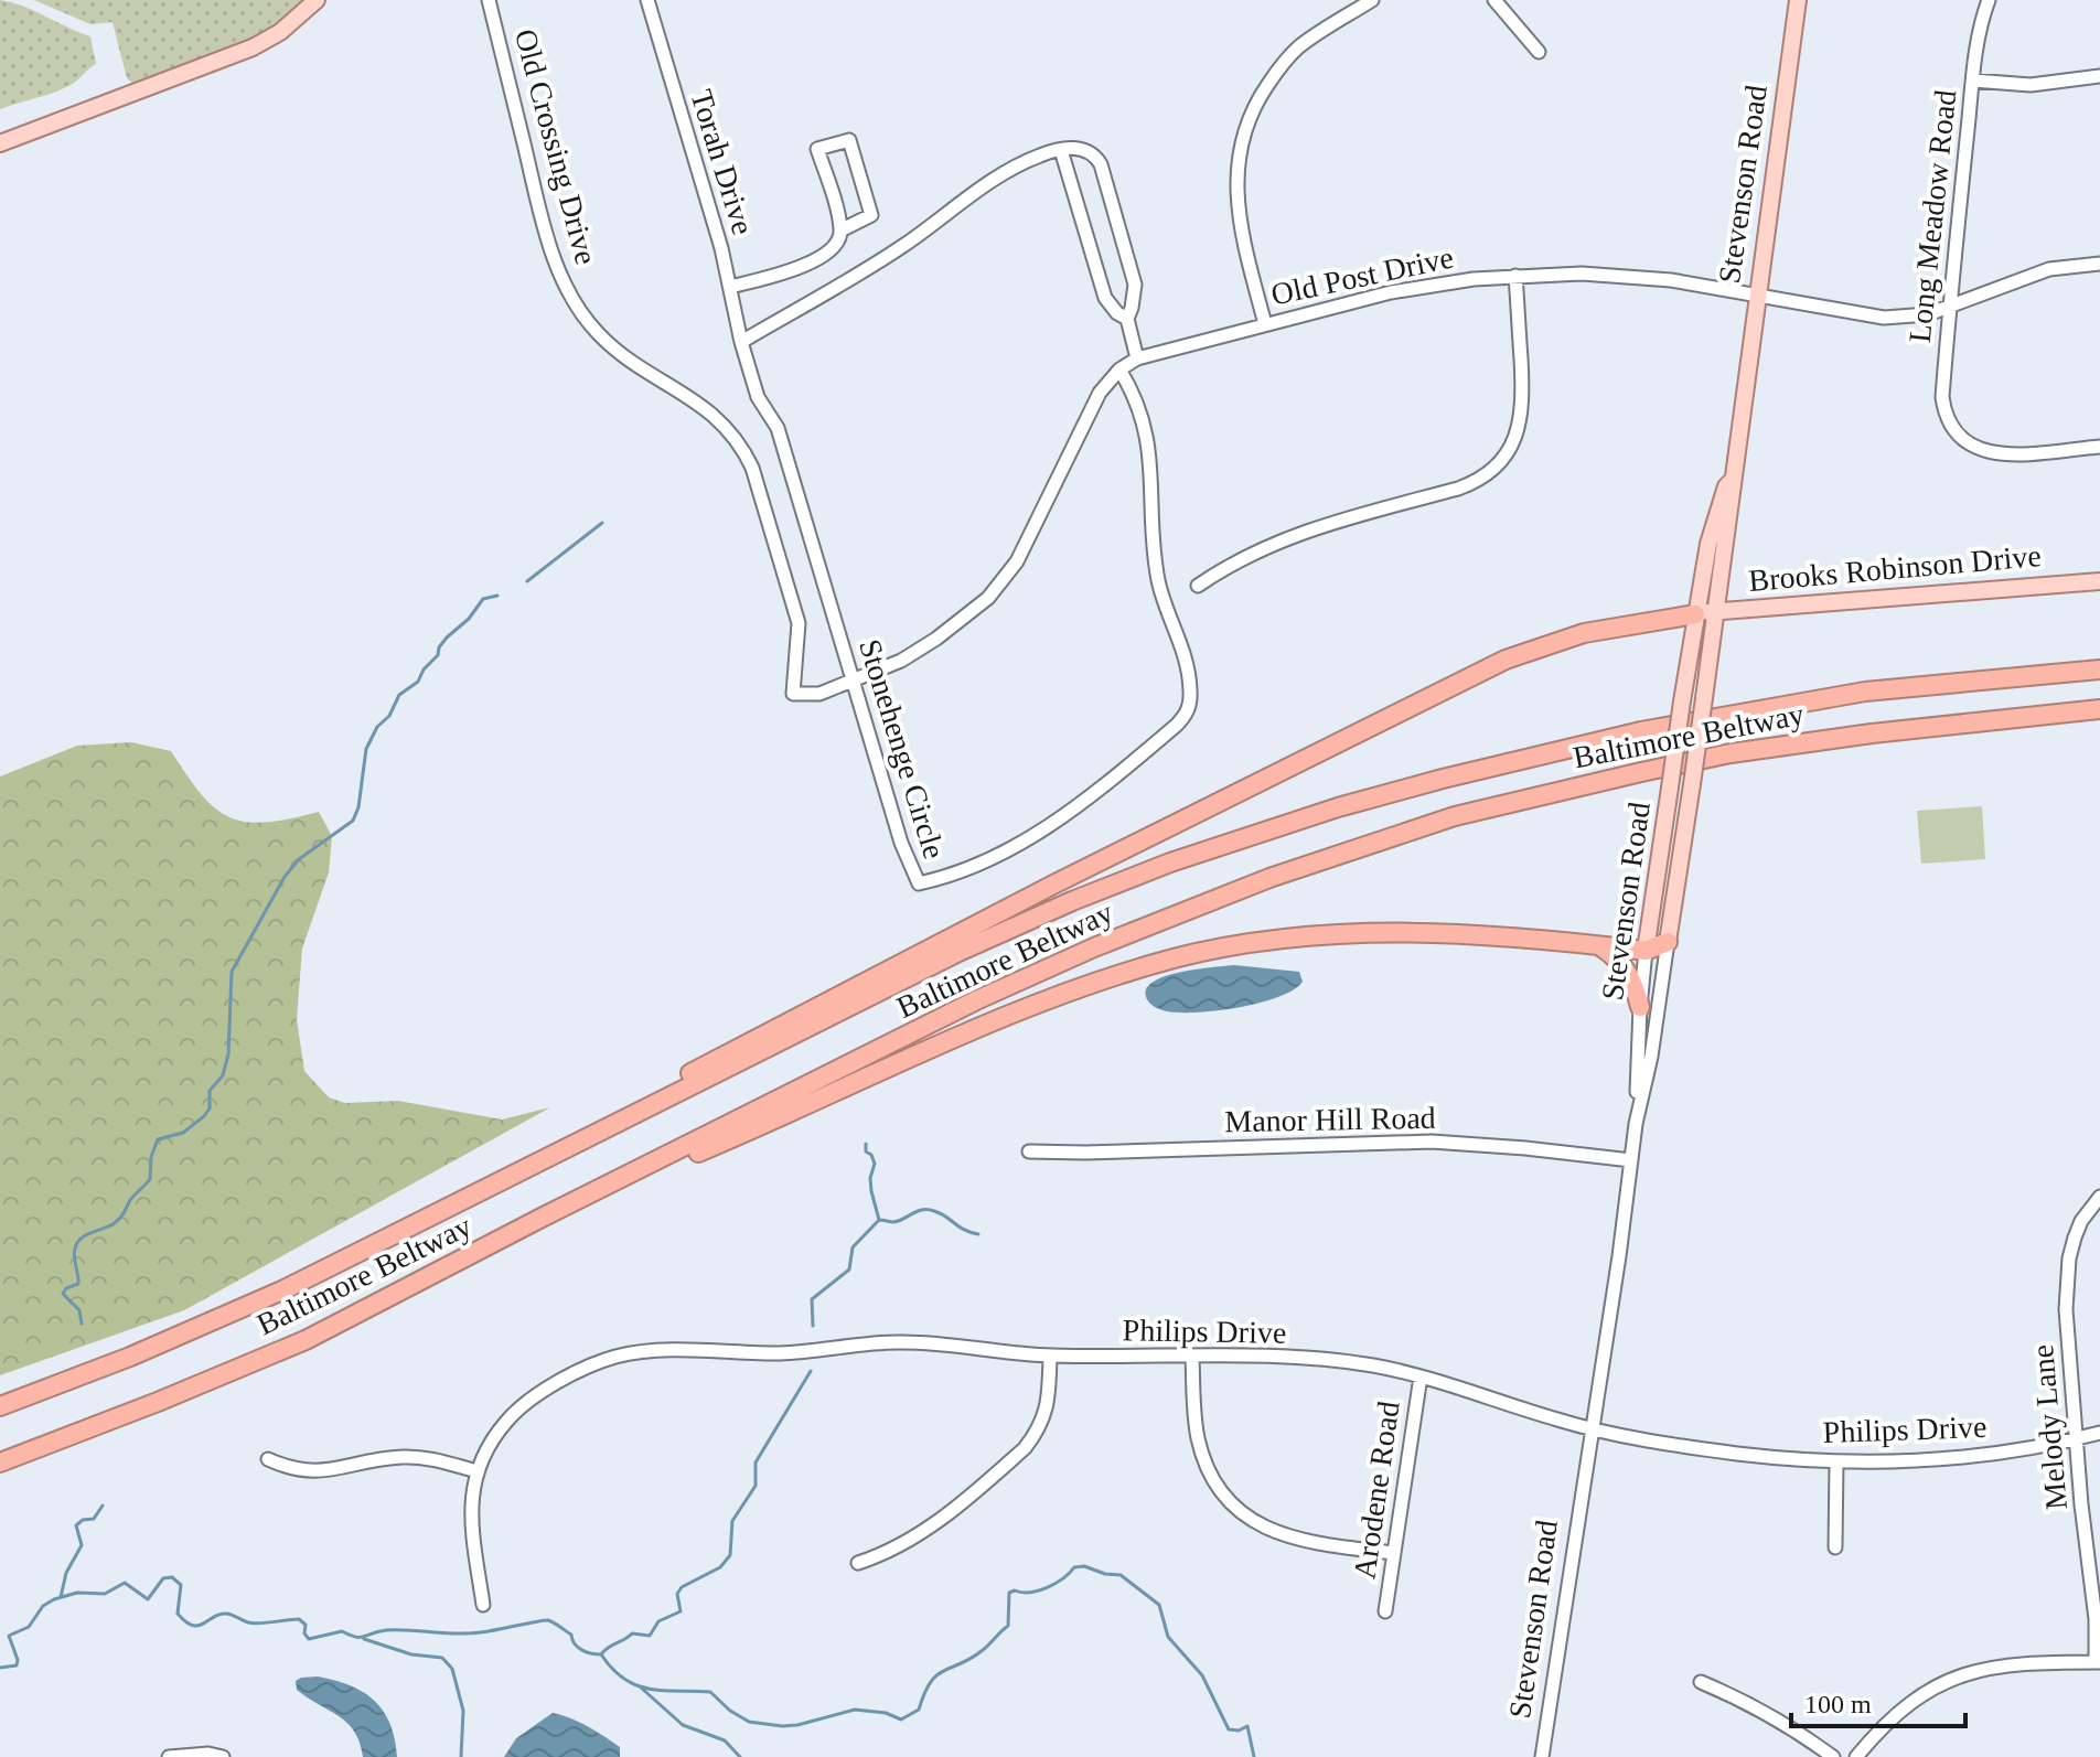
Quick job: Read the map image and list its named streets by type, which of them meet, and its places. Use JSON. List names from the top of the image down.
{
  "streets": {
    "highway": ["Baltimore Beltway"],
    "main road": ["Stevenson Road", "Brooks Robinson Drive"],
    "street": [
      "Old Crossing Drive",
      "Torah Drive",
      "Long Meadow Road",
      "Old Post Drive",
      "Stonehenge Circle",
      "Manor Hill Road",
      "Philips Drive",
      "Melody Lane",
      "Arodene Road"
    ]
  },
  "crossings": [
    ["Old Crossing Drive", "Old Post Drive"],
    ["Torah Drive", "Stonehenge Circle"],
    ["Stevenson Road", "Old Post Drive"],
    ["Stevenson Road", "Brooks Robinson Drive"],
    ["Stevenson Road", "Manor Hill Road"],
    ["Stevenson Road", "Philips Drive"],
    ["Long Meadow Road", "Old Post Drive"],
    ["Old Post Drive", "Stonehenge Circle"],
    ["Philips Drive", "Melody Lane"],
    ["Philips Drive", "Arodene Road"]
  ],
  "scale_bar": "100 m"
}
